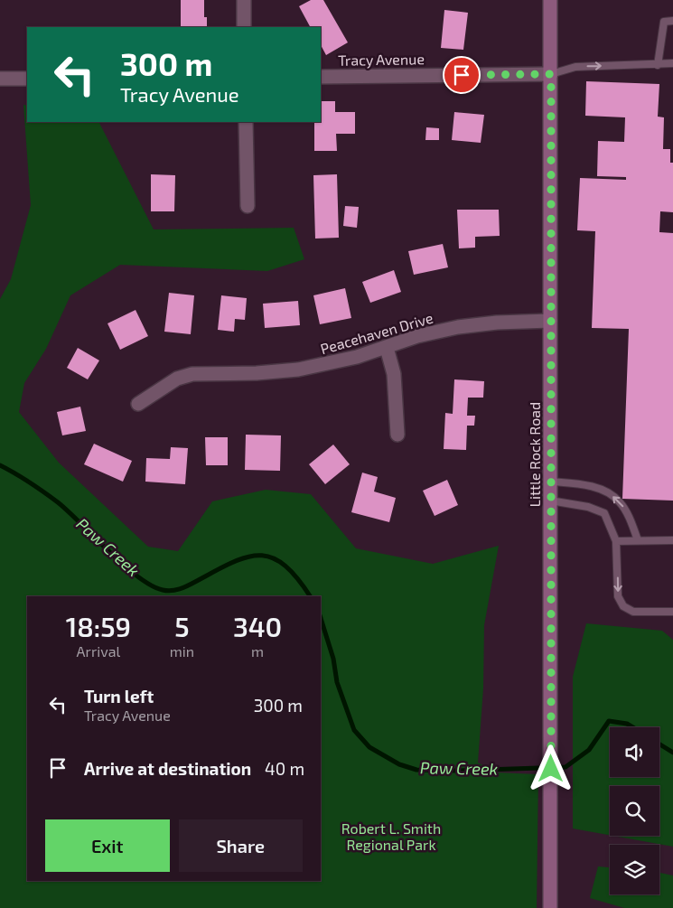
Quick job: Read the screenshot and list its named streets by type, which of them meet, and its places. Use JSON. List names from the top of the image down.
{
  "streets": {
    "main road": ["Little Rock Road"],
    "street": ["Tracy Avenue", "Peacehaven Drive"]
  },
  "crossings": [
    ["Tracy Avenue", "Little Rock Road"],
    ["Peacehaven Drive", "Little Rock Road"]
  ],
  "water": ["Paw Creek"],
  "parks": ["Robert L. Smith Regional Park"],
  "page": {
    "turn": ["300 m", "Tracy Avenue"],
    "eta": [
      "18:59",
      "Arrival",
      "5",
      "min",
      "340",
      "m"
    ],
    "list": [
      {
        "name": "Turn left",
        "note": "Tracy Avenue",
        "value": "300 m"
      },
      {
        "name": "Arrive at destination",
        "value": "40 m"
      }
    ],
    "buttons": ["Exit", "Share"]
  }
}
